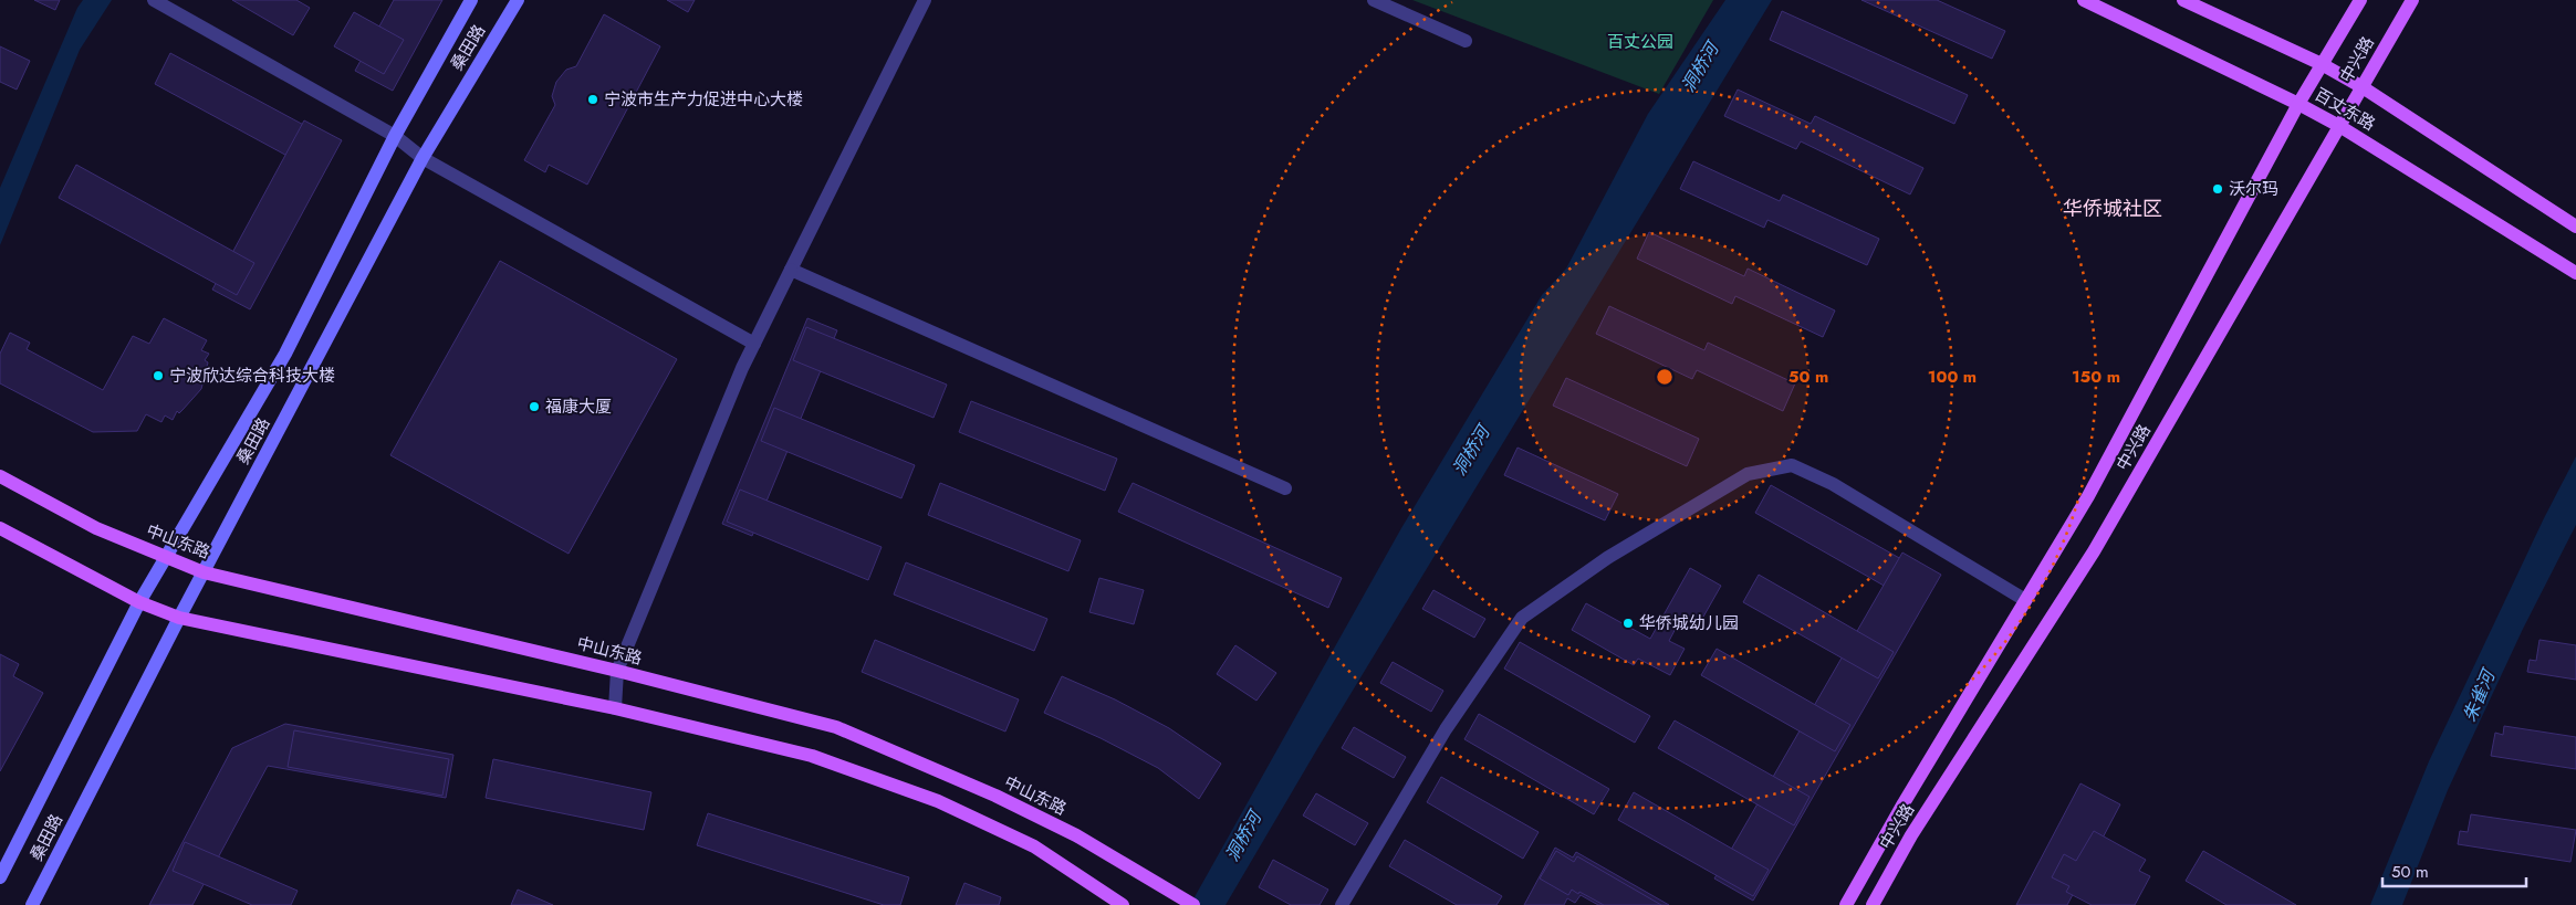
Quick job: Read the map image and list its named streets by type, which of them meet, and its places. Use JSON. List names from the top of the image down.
{
  "streets": {
    "main road": [
      "桑田路",
      "中兴路",
      "百丈东路",
      "中山东路"
    ]
  },
  "crossings": [
    ["桑田路", "中山东路"],
    ["中兴路", "百丈东路"]
  ],
  "districts": ["华侨城社区"],
  "water": ["洞桥河", "朱雀河"],
  "parks": ["百丈公园"],
  "places": [
    "宁波市生产力促进中心大楼",
    "沃尔玛",
    "宁波欣达综合科技大楼",
    "福康大厦",
    "华侨城幼儿园"
  ],
  "scale_bar": "50 m",
  "rings": ["50 m", "100 m", "150 m"]
}
